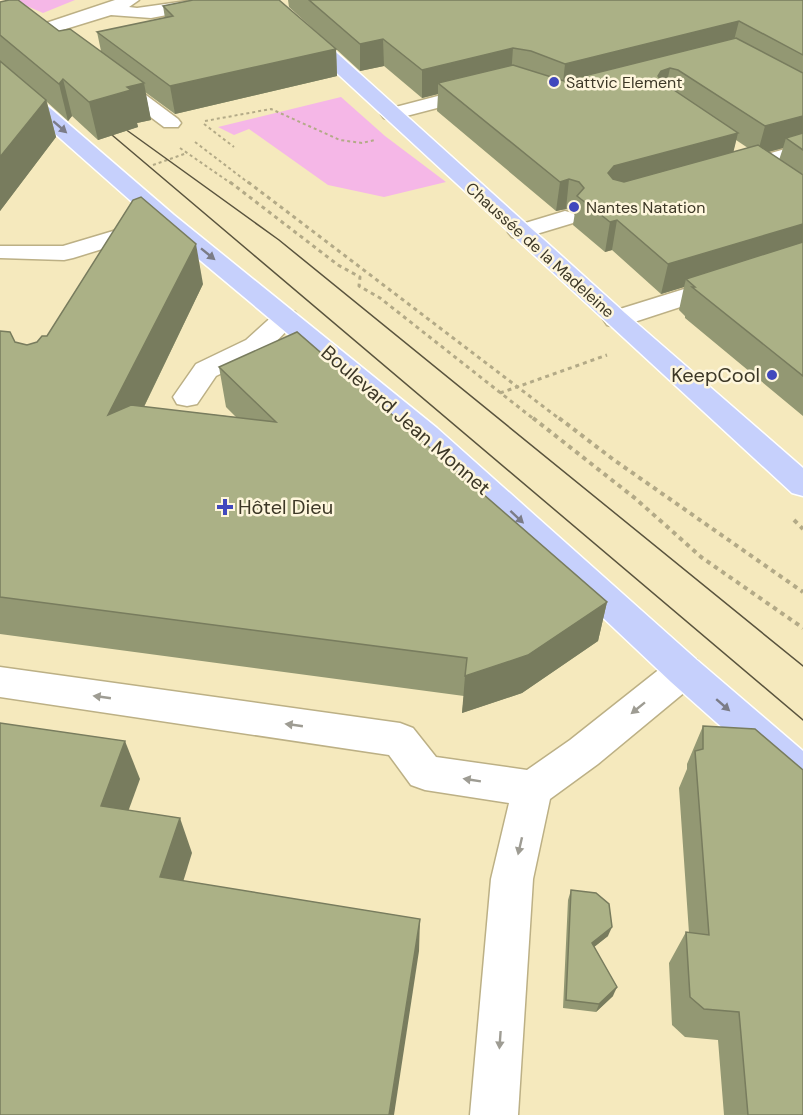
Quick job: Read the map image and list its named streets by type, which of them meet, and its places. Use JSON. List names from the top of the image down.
{
  "streets": {
    "main road": ["Chaussée de la Madeleine", "Boulevard Jean Monnet"]
  },
  "one_way": ["Boulevard Jean Monnet"],
  "places": {
    "other": ["Sattvic Element", "Nantes Natation", "KeepCool"],
    "health": ["Hôtel Dieu"]
  }
}
